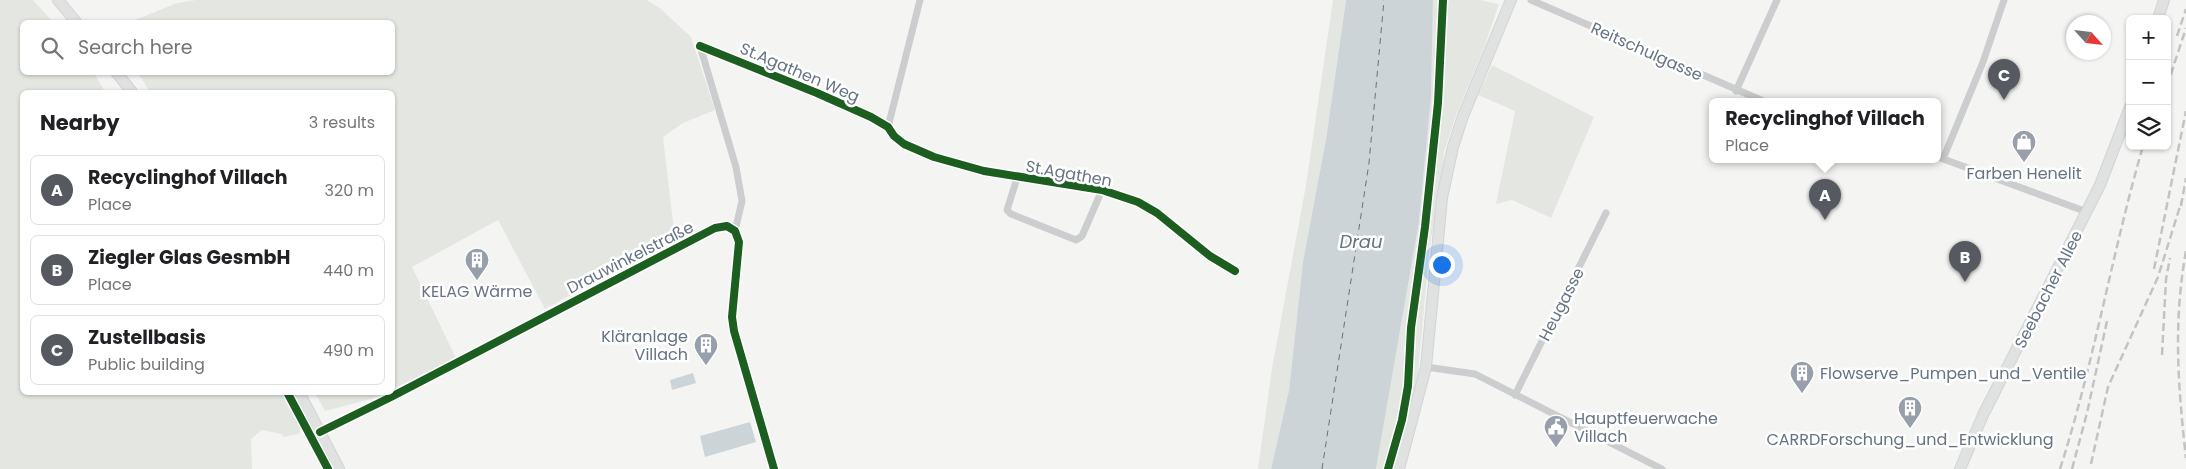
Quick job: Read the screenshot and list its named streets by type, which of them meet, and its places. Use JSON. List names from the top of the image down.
{
  "streets": {
    "street": [
      "Reitschulgasse",
      "St.Agathen Weg",
      "St.Agathen",
      "Drauwinkelstraße",
      "Seebacher Allee",
      "Heugasse"
    ]
  },
  "crossings": [
    ["St.Agathen Weg", "St.Agathen"],
    ["St.Agathen Weg", "Drauwinkelstraße"]
  ],
  "water": ["Drau"],
  "places": {
    "shop": ["Farben Henelit"],
    "building": [
      "KELAG Wärme",
      "Kläranlage Villach",
      "Flowserve_Pumpen_und_Ventile",
      "CARRDForschung_und_Entwicklung"
    ],
    "public building": ["Hauptfeuerwache Villach"]
  },
  "north": "bottom right",
  "page": {
    "map_buttons": ["+", "−"],
    "search": "Search here",
    "pins": ["C", "A", "B"],
    "heading": ["Nearby", "3 results"],
    "popup": ["Recyclinghof Villach", "Place"],
    "list": [
      {
        "mark": "A",
        "name": "Recyclinghof Villach",
        "note": "Place",
        "value": "320 m"
      },
      {
        "mark": "B",
        "name": "Ziegler Glas GesmbH",
        "note": "Place",
        "value": "440 m"
      },
      {
        "mark": "C",
        "name": "Zustellbasis",
        "note": "Public building",
        "value": "490 m"
      }
    ]
  }
}
